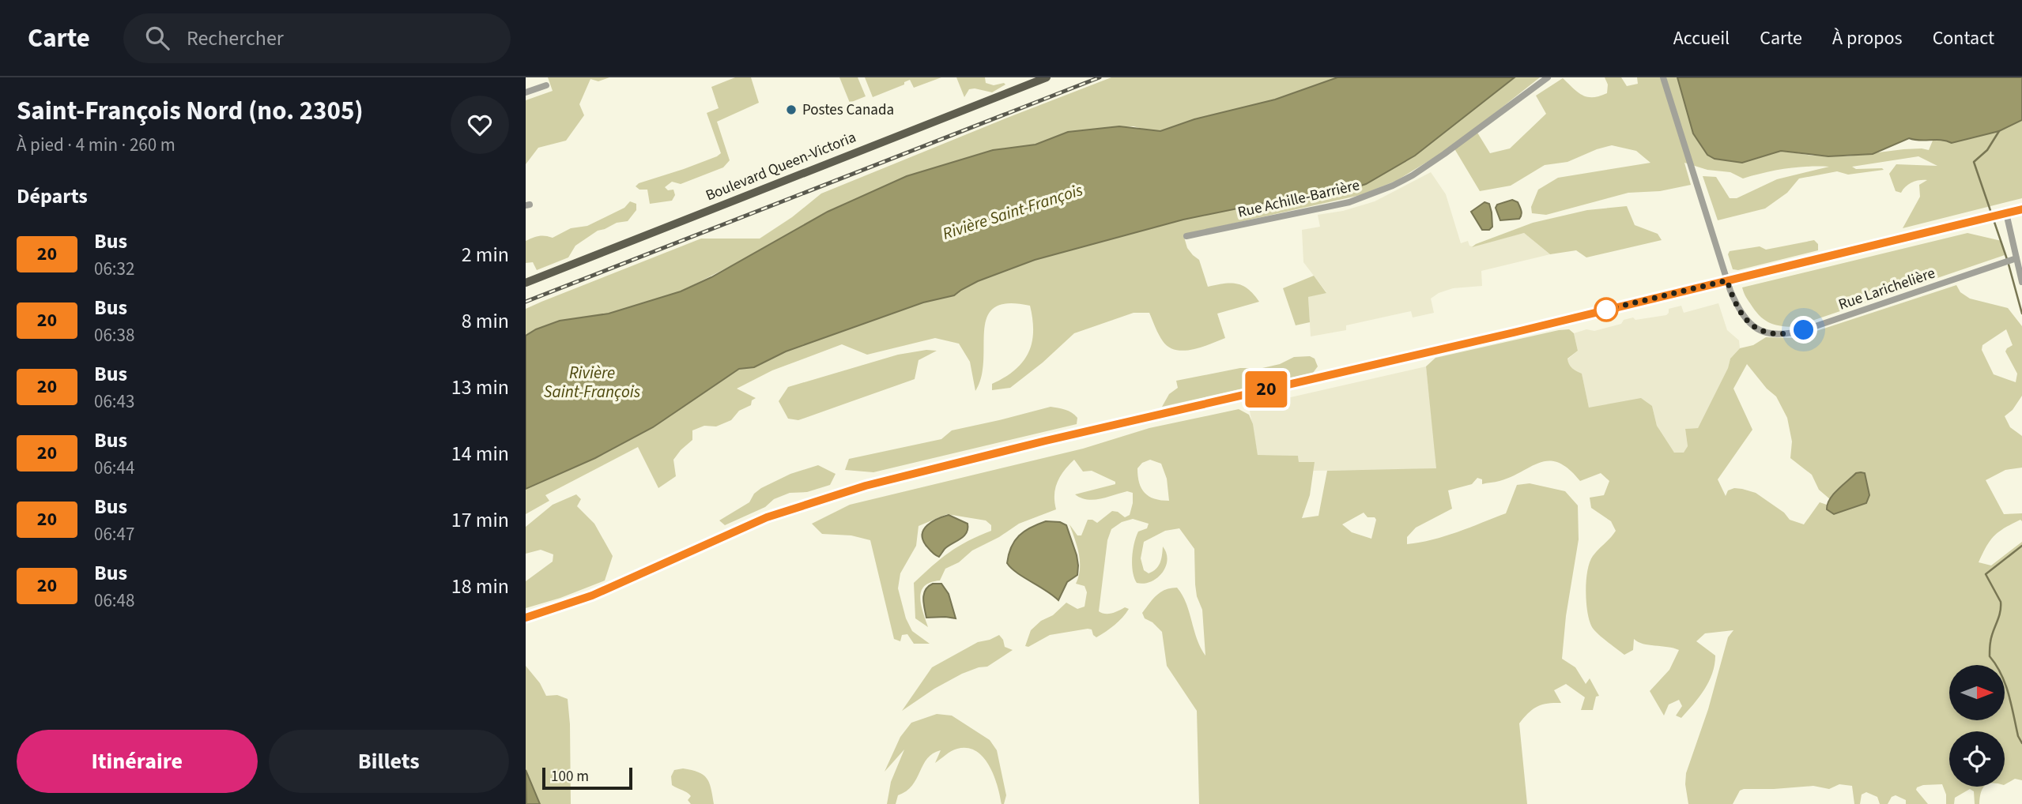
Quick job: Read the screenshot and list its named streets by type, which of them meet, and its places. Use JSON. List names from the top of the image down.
{
  "streets": {
    "main road": ["Boulevard Queen-Victoria"],
    "street": ["Rue Achille-Barrière", "Rue Larichelière"]
  },
  "water": ["Rivière Saint-François"],
  "places": ["Postes Canada"],
  "lines": ["bus line 20"],
  "scale_bar": "100 m",
  "north": "right",
  "page": {
    "header": "Carte",
    "search": "Rechercher",
    "nav": [
      "Accueil",
      "Carte",
      "À propos",
      "Contact"
    ],
    "heading": [
      ["Saint-François Nord (no. 2305)", "À pied · 4 min · 260 m"],
      "Départs"
    ],
    "on_map": "20",
    "list": [
      {
        "mark": "20",
        "name": "Bus",
        "note": "06:32",
        "value": "2 min"
      },
      {
        "mark": "20",
        "name": "Bus",
        "note": "06:38",
        "value": "8 min"
      },
      {
        "mark": "20",
        "name": "Bus",
        "note": "06:43",
        "value": "13 min"
      },
      {
        "mark": "20",
        "name": "Bus",
        "note": "06:44",
        "value": "14 min"
      },
      {
        "mark": "20",
        "name": "Bus",
        "note": "06:47",
        "value": "17 min"
      },
      {
        "mark": "20",
        "name": "Bus",
        "note": "06:48",
        "value": "18 min"
      }
    ],
    "buttons": ["Itinéraire", "Billets"],
    "scale": "100 m"
  }
}
